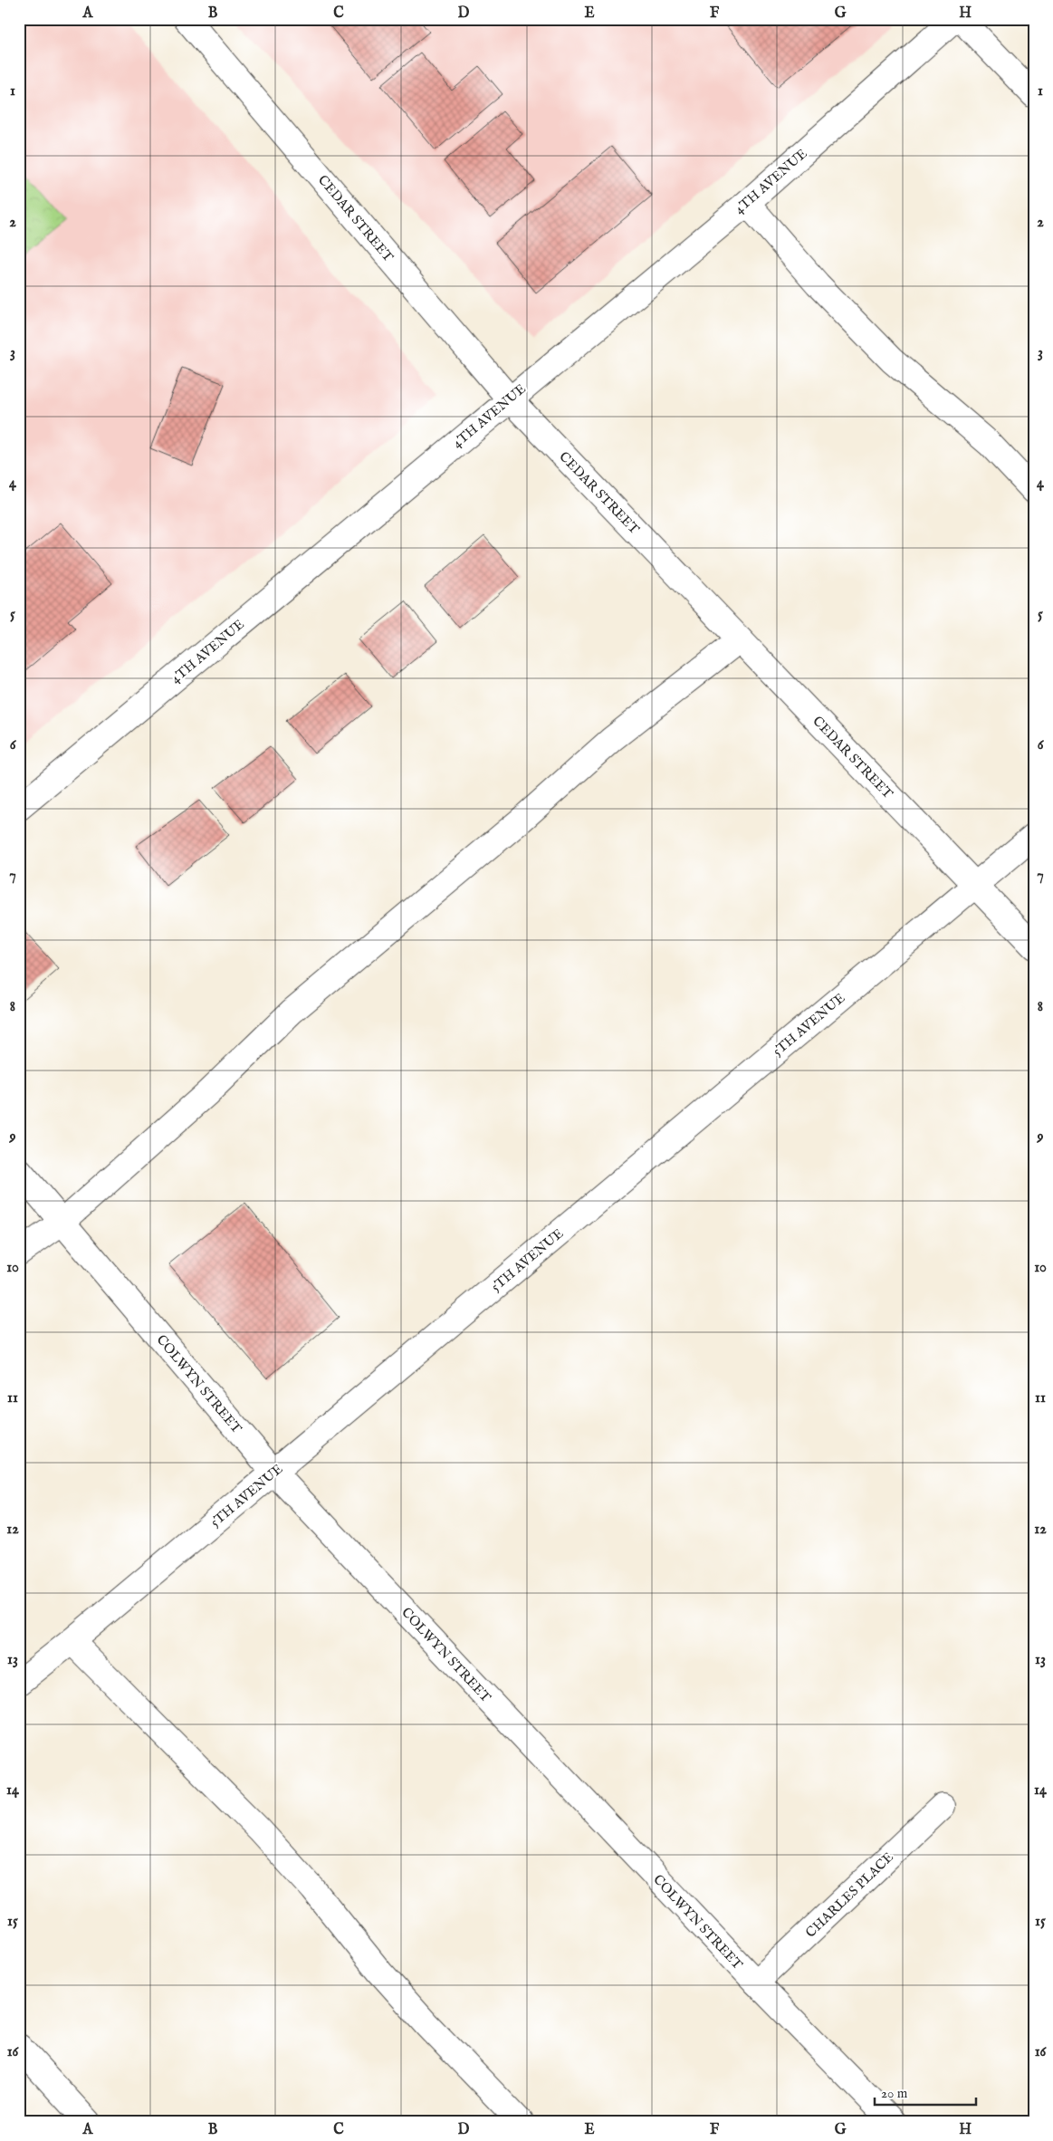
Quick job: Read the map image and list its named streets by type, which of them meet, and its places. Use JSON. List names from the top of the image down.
{
  "streets": {
    "street": [
      "4TH AVENUE",
      "CEDAR STREET",
      "5TH AVENUE",
      "COLWYN STREET",
      "CHARLES PLACE"
    ]
  },
  "crossings": [
    ["4TH AVENUE", "CEDAR STREET"],
    ["CEDAR STREET", "5TH AVENUE"],
    ["5TH AVENUE", "COLWYN STREET"],
    ["COLWYN STREET", "CHARLES PLACE"]
  ],
  "scale_bar": "20 m",
  "grid": {
    "columns": [
      "A",
      "B",
      "C",
      "D",
      "E",
      "F",
      "G",
      "H"
    ],
    "rows": [
      "1",
      "2",
      "3",
      "4",
      "5",
      "6",
      "7",
      "8",
      "9",
      "10",
      "11",
      "12",
      "13",
      "14",
      "15",
      "16"
    ]
  }
}
